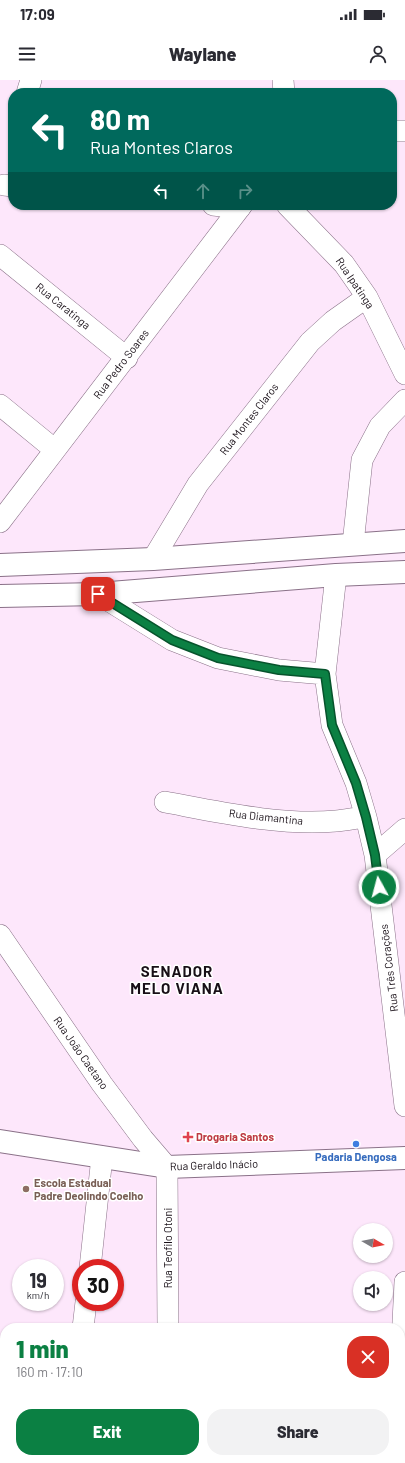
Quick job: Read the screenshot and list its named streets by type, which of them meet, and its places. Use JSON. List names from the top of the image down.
{
  "streets": {
    "main road": ["Rua Geraldo Inácio"],
    "street": [
      "Rua Ipatinga",
      "Rua Caratinga",
      "Rua Pedro Soares",
      "Rua Montes Claros",
      "Rua Diamantina",
      "Rua Três Corações",
      "Rua João Caetano",
      "Rua Teofilo Otoni"
    ]
  },
  "crossings": [
    ["Rua Ipatinga", "Rua Montes Claros"],
    ["Rua Caratinga", "Rua Pedro Soares"],
    ["Rua Diamantina", "Rua Três Corações"],
    ["Rua João Caetano", "Rua Geraldo Inácio"],
    ["Rua João Caetano", "Rua Teofilo Otoni"],
    ["Rua Geraldo Inácio", "Rua Teofilo Otoni"]
  ],
  "districts": ["SENADOR MELO VIANA"],
  "places": {
    "health": ["Drogaria Santos"],
    "other": ["Padaria Dengosa", "Escola Estadual Padre Deolindo Coelho"]
  },
  "north": "right",
  "page": {
    "status": "17:09",
    "header": "Waylane",
    "turn": ["80 m", "Rua Montes Claros"],
    "speed": "19 km/h",
    "limit": "30",
    "heading": ["1 min", "160 m · 17:10"],
    "buttons": ["Exit", "Share"]
  }
}
